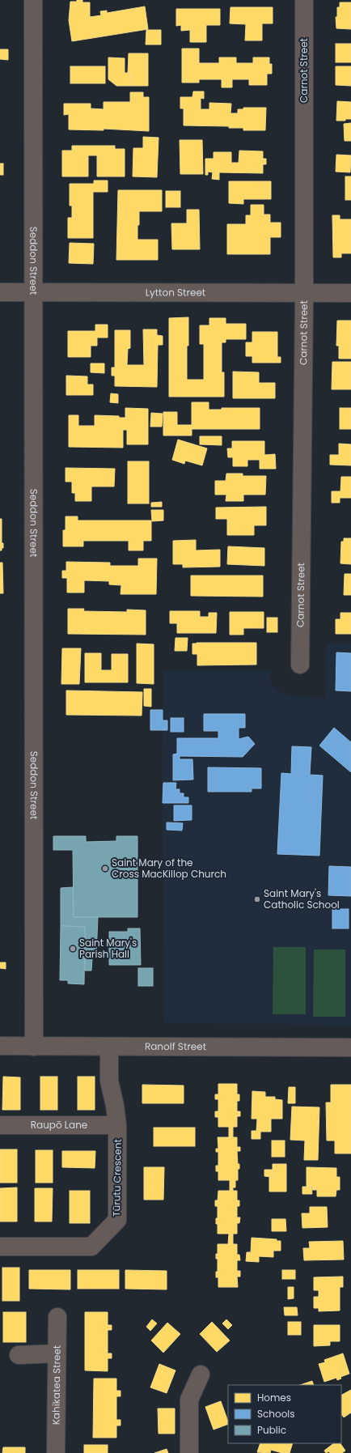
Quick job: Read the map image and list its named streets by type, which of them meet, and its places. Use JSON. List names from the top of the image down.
{
  "streets": {
    "street": [
      "Carnot Street",
      "Seddon Street",
      "Lytton Street",
      "Ranolf Street",
      "Raupō Lane",
      "Tūrutu Crescent",
      "Kahikatea Street"
    ]
  },
  "crossings": [
    ["Carnot Street", "Lytton Street"],
    ["Seddon Street", "Lytton Street"],
    ["Seddon Street", "Ranolf Street"],
    ["Ranolf Street", "Tūrutu Crescent"],
    ["Raupō Lane", "Tūrutu Crescent"]
  ],
  "places": ["Saint Mary of the Cross MacKillop Church", "Saint Mary's Catholic School", "Saint Mary's Parish Hall"],
  "legend": ["Homes", "Schools", "Public"]
}
